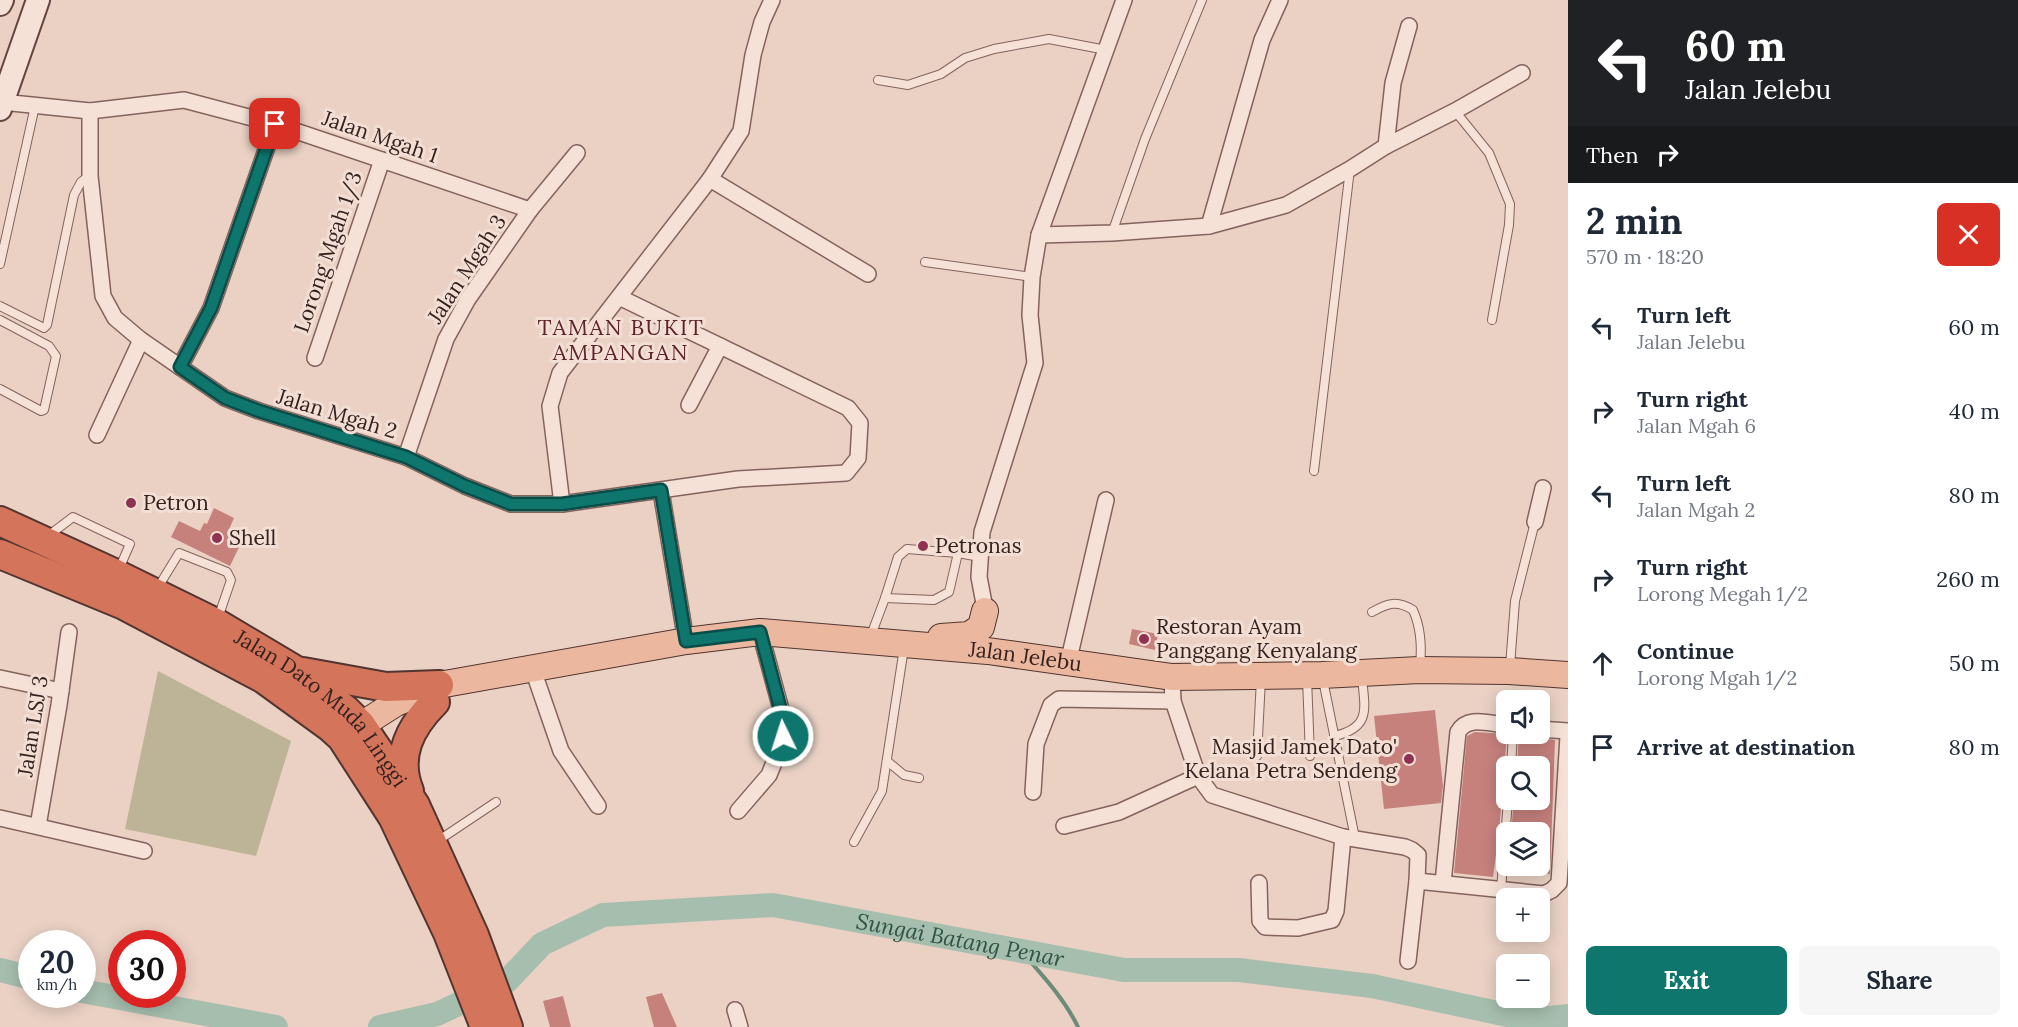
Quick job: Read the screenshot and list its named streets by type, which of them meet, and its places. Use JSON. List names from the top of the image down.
{
  "streets": {
    "highway": ["Jalan Dato Muda Linggi"],
    "main road": ["Jalan Jelebu"],
    "street": [
      "Jalan Mgah 1",
      "Lorong Mgah 1/3",
      "Jalan Mgah 3",
      "Jalan Mgah 2",
      "Jalan LSJ 3"
    ]
  },
  "crossings": [
    ["Jalan Mgah 1", "Lorong Mgah 1/3"],
    ["Jalan Mgah 1", "Jalan Mgah 3"],
    ["Jalan Mgah 1", "Jalan Mgah 2"],
    ["Jalan Mgah 3", "Jalan Mgah 2"],
    ["Jalan Jelebu", "Jalan Dato Muda Linggi"]
  ],
  "districts": ["TAMAN BUKIT AMPANGAN"],
  "water": ["Sungai Batang Penar"],
  "places": [
    "Petron",
    "Shell",
    "Petronas",
    "Restoran Ayam Panggang Kenyalang",
    "Masjid Jamek Dato' Kelana Petra Sendeng"
  ],
  "page": {
    "turn": ["60 m", "Jalan Jelebu"],
    "then": "Then",
    "heading": ["2 min", "570 m · 18:20"],
    "list": [
      {
        "name": "Turn left",
        "note": "Jalan Jelebu",
        "value": "60 m"
      },
      {
        "name": "Turn right",
        "note": "Jalan Mgah 6",
        "value": "40 m"
      },
      {
        "name": "Turn left",
        "note": "Jalan Mgah 2",
        "value": "80 m"
      },
      {
        "name": "Turn right",
        "note": "Lorong Megah 1/2",
        "value": "260 m"
      },
      {
        "name": "Continue",
        "note": "Lorong Mgah 1/2",
        "value": "50 m"
      },
      {
        "name": "Arrive at destination",
        "value": "80 m"
      }
    ],
    "map_buttons": ["+", "−"],
    "speed": "20 km/h",
    "limit": "30",
    "buttons": ["Exit", "Share"]
  }
}
